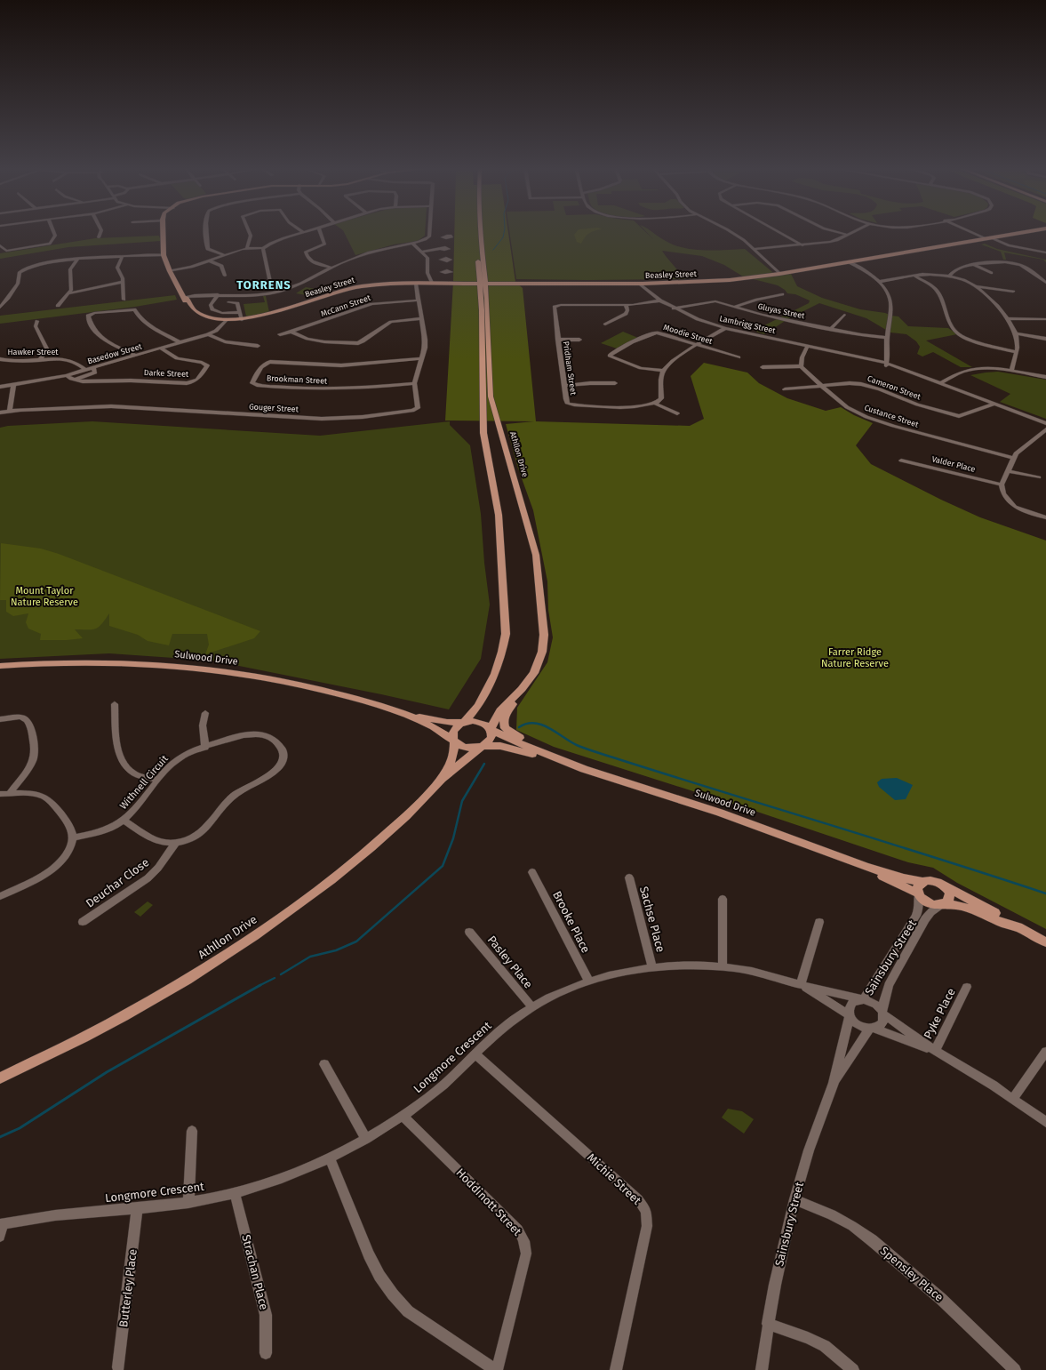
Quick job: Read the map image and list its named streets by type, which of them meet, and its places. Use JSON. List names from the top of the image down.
{
  "streets": {
    "main road": ["Beasley Street", "Athllon Drive", "Sulwood Drive"],
    "street": [
      "McCann Street",
      "Gluyas Street",
      "Lambrigg Street",
      "Moodie Street",
      "Hawker Street",
      "Basedow Street",
      "Pridham Street",
      "Darke Street",
      "Brookman Street",
      "Cameron Street",
      "Gouger Street",
      "Custance Street",
      "Valder Place",
      "Withnell Circuit",
      "Deuchar Close",
      "Sachse Place",
      "Brooke Place",
      "Sainsbury Street",
      "Pasley Place",
      "Pyke Place",
      "Longmore Crescent",
      "Michie Street",
      "Hoddinott Street",
      "Strachan Place",
      "Spensley Place",
      "Butterley Place"
    ]
  },
  "crossings": [
    ["Beasley Street", "Lambrigg Street"],
    ["Beasley Street", "Basedow Street"],
    ["Beasley Street", "Gouger Street"],
    ["Beasley Street", "Athllon Drive"],
    ["McCann Street", "Gouger Street"],
    ["Gluyas Street", "Lambrigg Street"],
    ["Lambrigg Street", "Pridham Street"],
    ["Lambrigg Street", "Cameron Street"],
    ["Hawker Street", "Basedow Street"],
    ["Basedow Street", "Darke Street"],
    ["Brookman Street", "Gouger Street"],
    ["Cameron Street", "Custance Street"],
    ["Athllon Drive", "Sulwood Drive"],
    ["Sulwood Drive", "Sainsbury Street"],
    ["Withnell Circuit", "Deuchar Close"],
    ["Sachse Place", "Longmore Crescent"],
    ["Brooke Place", "Longmore Crescent"],
    ["Sainsbury Street", "Longmore Crescent"],
    ["Sainsbury Street", "Spensley Place"],
    ["Pasley Place", "Longmore Crescent"],
    ["Longmore Crescent", "Michie Street"],
    ["Longmore Crescent", "Hoddinott Street"],
    ["Longmore Crescent", "Strachan Place"],
    ["Longmore Crescent", "Butterley Place"]
  ],
  "districts": ["TORRENS"],
  "parks": ["Mount Taylor Nature Reserve", "Farrer Ridge Nature Reserve"]
}
